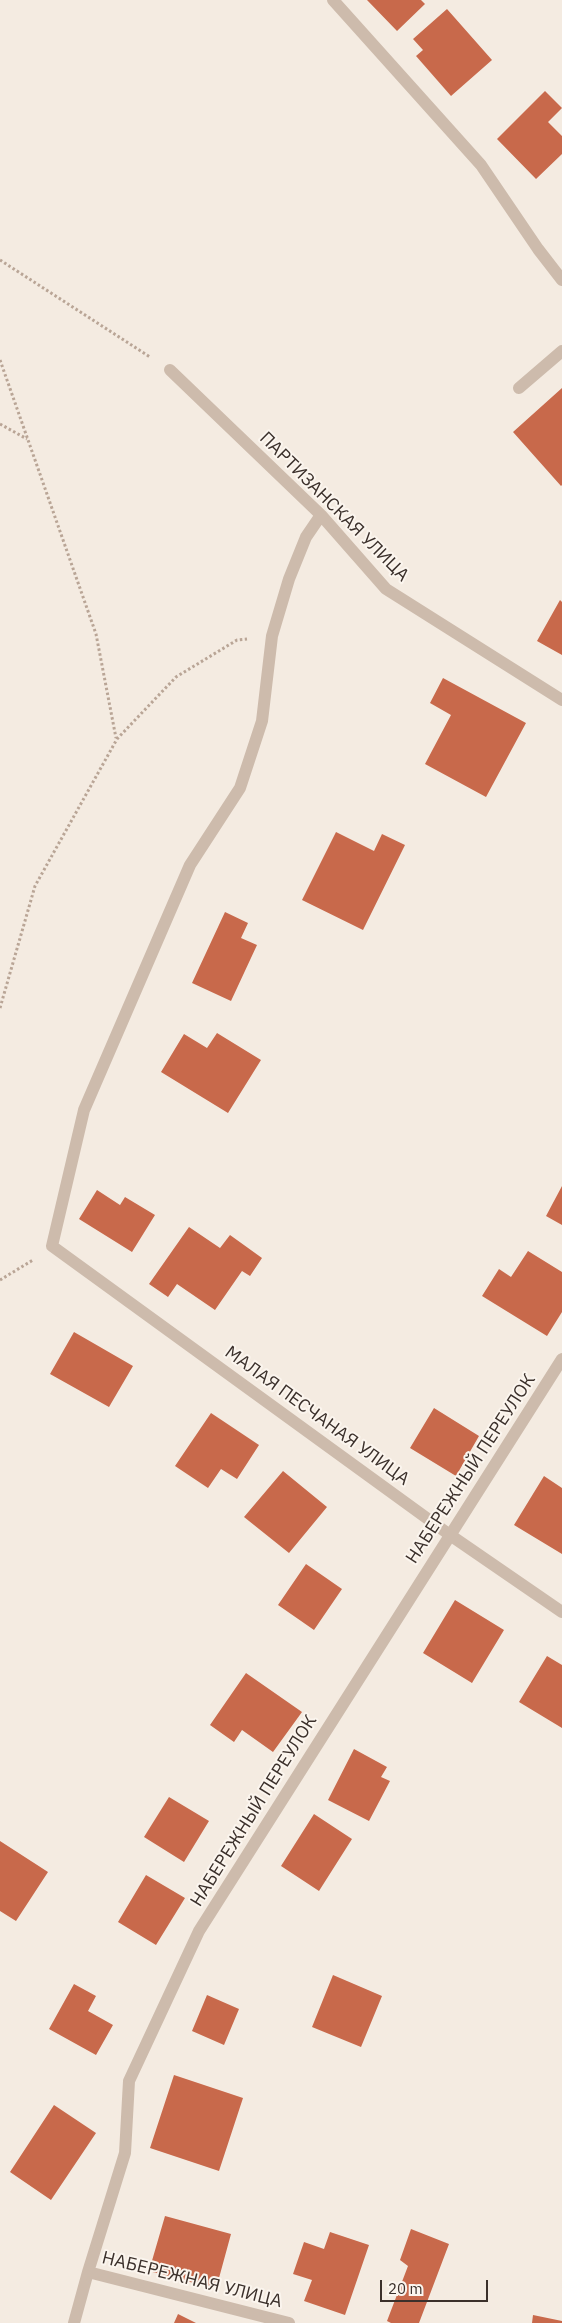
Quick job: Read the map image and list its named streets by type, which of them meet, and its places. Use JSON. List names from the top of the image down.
{
  "streets": {
    "street": [
      "ПАРТИЗАНСКАЯ УЛИЦА",
      "МАЛАЯ ПЕСЧАНАЯ УЛИЦА",
      "НАБЕРЕЖНЫЙ ПЕРЕУЛОК",
      "НАБЕРЕЖНАЯ УЛИЦА"
    ]
  },
  "crossings": [
    ["МАЛАЯ ПЕСЧАНАЯ УЛИЦА", "НАБЕРЕЖНЫЙ ПЕРЕУЛОК"],
    ["НАБЕРЕЖНЫЙ ПЕРЕУЛОК", "НАБЕРЕЖНАЯ УЛИЦА"]
  ],
  "scale_bar": "20 m"
}
